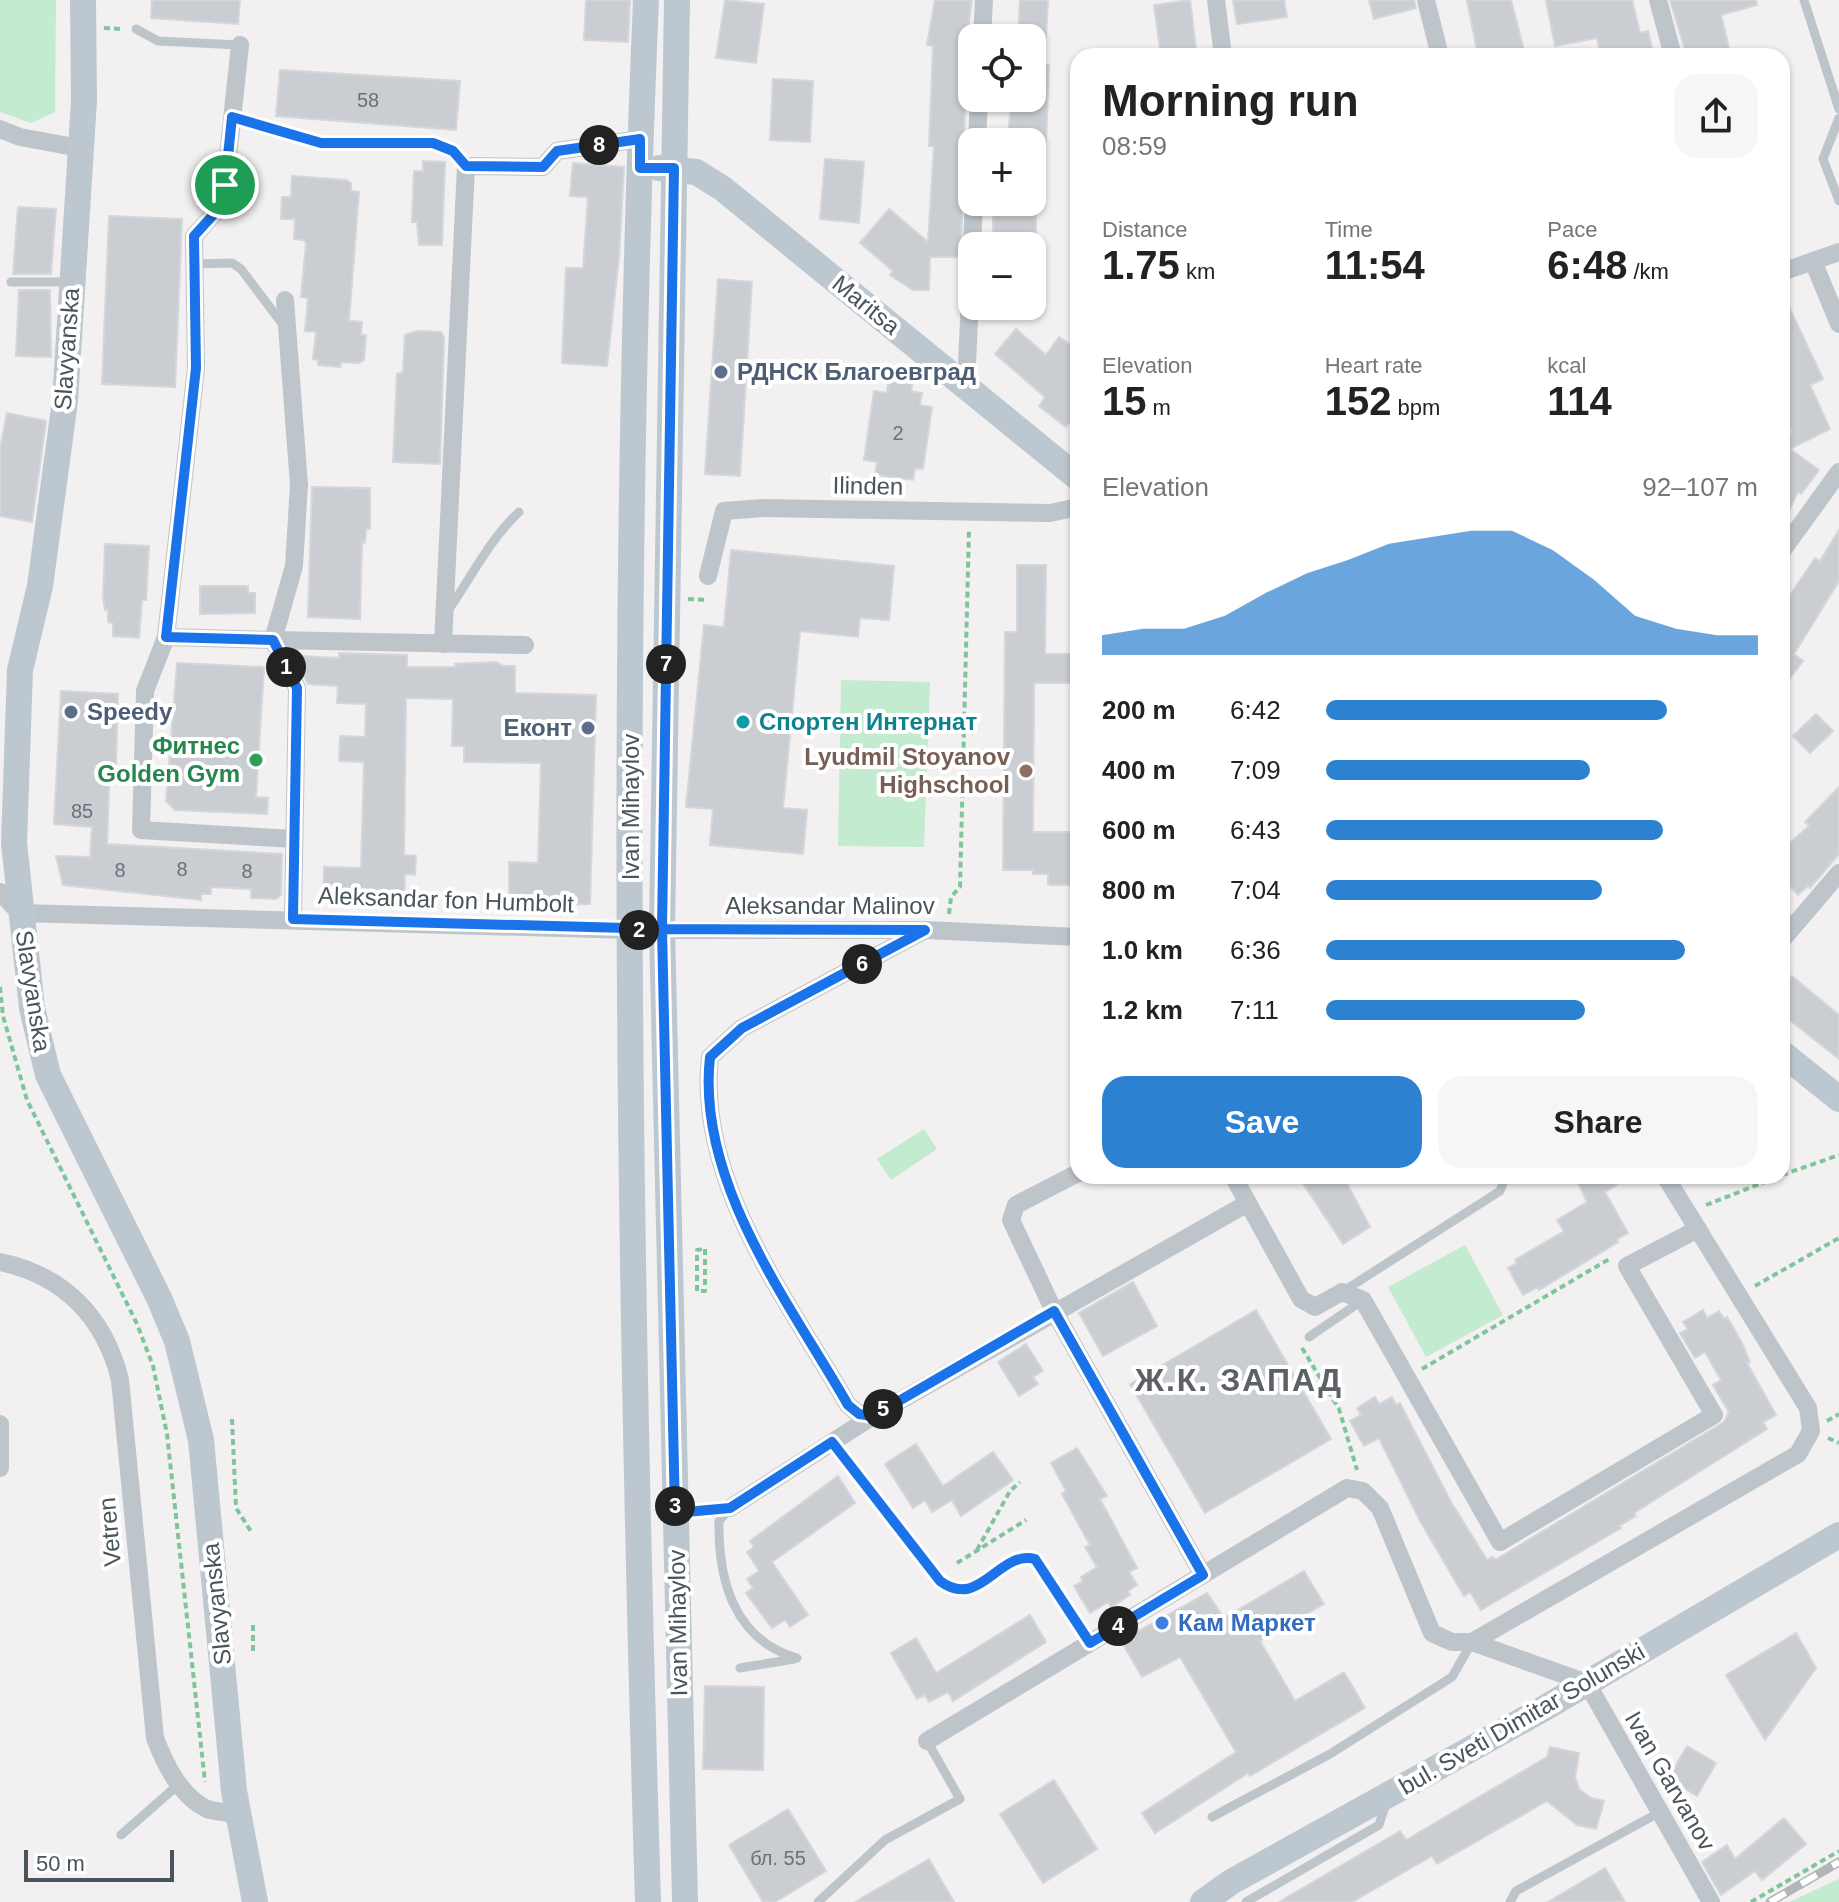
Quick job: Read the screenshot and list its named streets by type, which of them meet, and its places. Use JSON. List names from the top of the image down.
{
  "streets": {
    "street": [
      "Maritsa",
      "Slavyanska",
      "Ilinden",
      "Ivan Mihaylov",
      "Aleksandar fon Humbolt",
      "Aleksandar Malinov",
      "Vetren",
      "bul. Sveti Dimitar Solunski",
      "Ivan Garvanov"
    ]
  },
  "crossings": [
    ["Maritsa", "Ivan Mihaylov"],
    ["Slavyanska", "Aleksandar fon Humbolt"],
    ["Slavyanska", "Vetren"],
    ["Ivan Mihaylov", "Aleksandar fon Humbolt"],
    ["Ivan Mihaylov", "Aleksandar Malinov"],
    ["Aleksandar fon Humbolt", "Aleksandar Malinov"],
    ["bul. Sveti Dimitar Solunski", "Ivan Garvanov"]
  ],
  "districts": ["Ж.К. ЗАПАД"],
  "places": [
    "РДНСК Благоевград",
    "Speedy",
    "Спортен Интернат",
    "Еконт",
    "Фитнес Golden Gym",
    "Lyudmil Stoyanov Highschool",
    "Кам Маркет"
  ],
  "house_numbers": [
    "58",
    "2",
    "85",
    "8",
    "8",
    "8",
    "бл. 55"
  ],
  "scale_bar": "50 m",
  "page": {
    "map_buttons": ["+", "−"],
    "heading": ["Morning run", "08:59"],
    "pins": [
      "8",
      "7",
      "1",
      "2",
      "6",
      "5",
      "3",
      "4"
    ],
    "stats": [
      ["Distance", "1.75 km"],
      ["Time", "11:54"],
      ["Pace", "6:48 /km"],
      ["Elevation", "15 m"],
      ["Heart rate", "152 bpm"],
      ["kcal", "114"]
    ],
    "chart": ["Elevation", "92–107 m"],
    "list": [
      {
        "name": "200 m",
        "note": "6:42"
      },
      {
        "name": "400 m",
        "note": "7:09"
      },
      {
        "name": "600 m",
        "note": "6:43"
      },
      {
        "name": "800 m",
        "note": "7:04"
      },
      {
        "name": "1.0 km",
        "note": "6:36"
      },
      {
        "name": "1.2 km",
        "note": "7:11"
      }
    ],
    "buttons": ["Save", "Share"],
    "scale": "50 m"
  }
}
